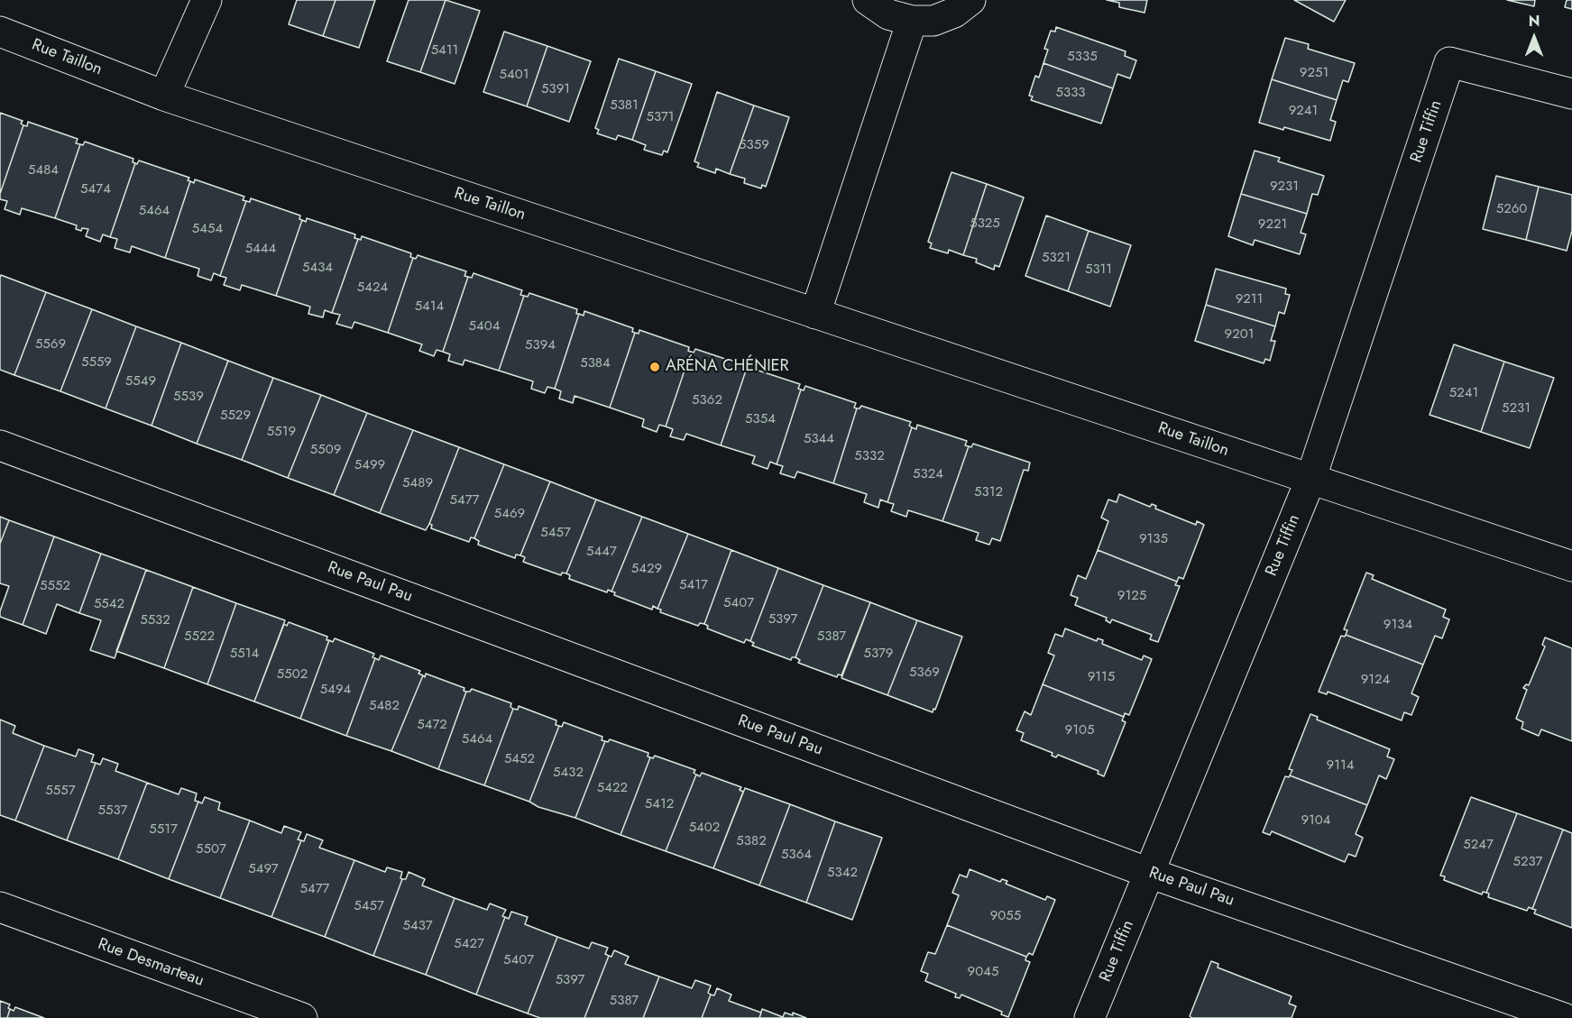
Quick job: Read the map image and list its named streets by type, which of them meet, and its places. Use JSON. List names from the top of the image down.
{
  "streets": {
    "street": [
      "Rue Taillon",
      "Rue Tiffin",
      "Rue Paul Pau",
      "Rue Desmarteau"
    ]
  },
  "crossings": [
    ["Rue Taillon", "Rue Tiffin"],
    ["Rue Tiffin", "Rue Paul Pau"]
  ],
  "places": ["ARÉNA CHÉNIER"],
  "house_numbers": [
    "5411",
    "5335",
    "9251",
    "5401",
    "5391",
    "5333",
    "5381",
    "9241",
    "5371",
    "5359",
    "5484",
    "9231",
    "5474",
    "5260",
    "5464",
    "5325",
    "9221",
    "5454",
    "5444",
    "5321",
    "5434",
    "5311",
    "5424",
    "9211",
    "5414",
    "5404",
    "9201",
    "5569",
    "5394",
    "5559",
    "5384",
    "5549",
    "5241",
    "5539",
    "5362",
    "5231",
    "5529",
    "5354",
    "5519",
    "5344",
    "5509",
    "5332",
    "5499",
    "5324",
    "5489",
    "5312",
    "5477",
    "5469",
    "5457",
    "9135",
    "5447",
    "5429",
    "5417",
    "5552",
    "9125",
    "5407",
    "5542",
    "5397",
    "5532",
    "9134",
    "5522",
    "5387",
    "5514",
    "5379",
    "5369",
    "5502",
    "9115",
    "9124",
    "5494",
    "5482",
    "5472",
    "9105",
    "5464",
    "5452",
    "9114",
    "5432",
    "5422",
    "5557",
    "5412",
    "5537",
    "9104",
    "5402",
    "5517",
    "5382",
    "5247",
    "5507",
    "5364",
    "5237",
    "5497",
    "5342",
    "5477",
    "5457",
    "9055",
    "5437",
    "5427",
    "5407",
    "9045",
    "5397",
    "5387"
  ],
  "north": "top"
}
